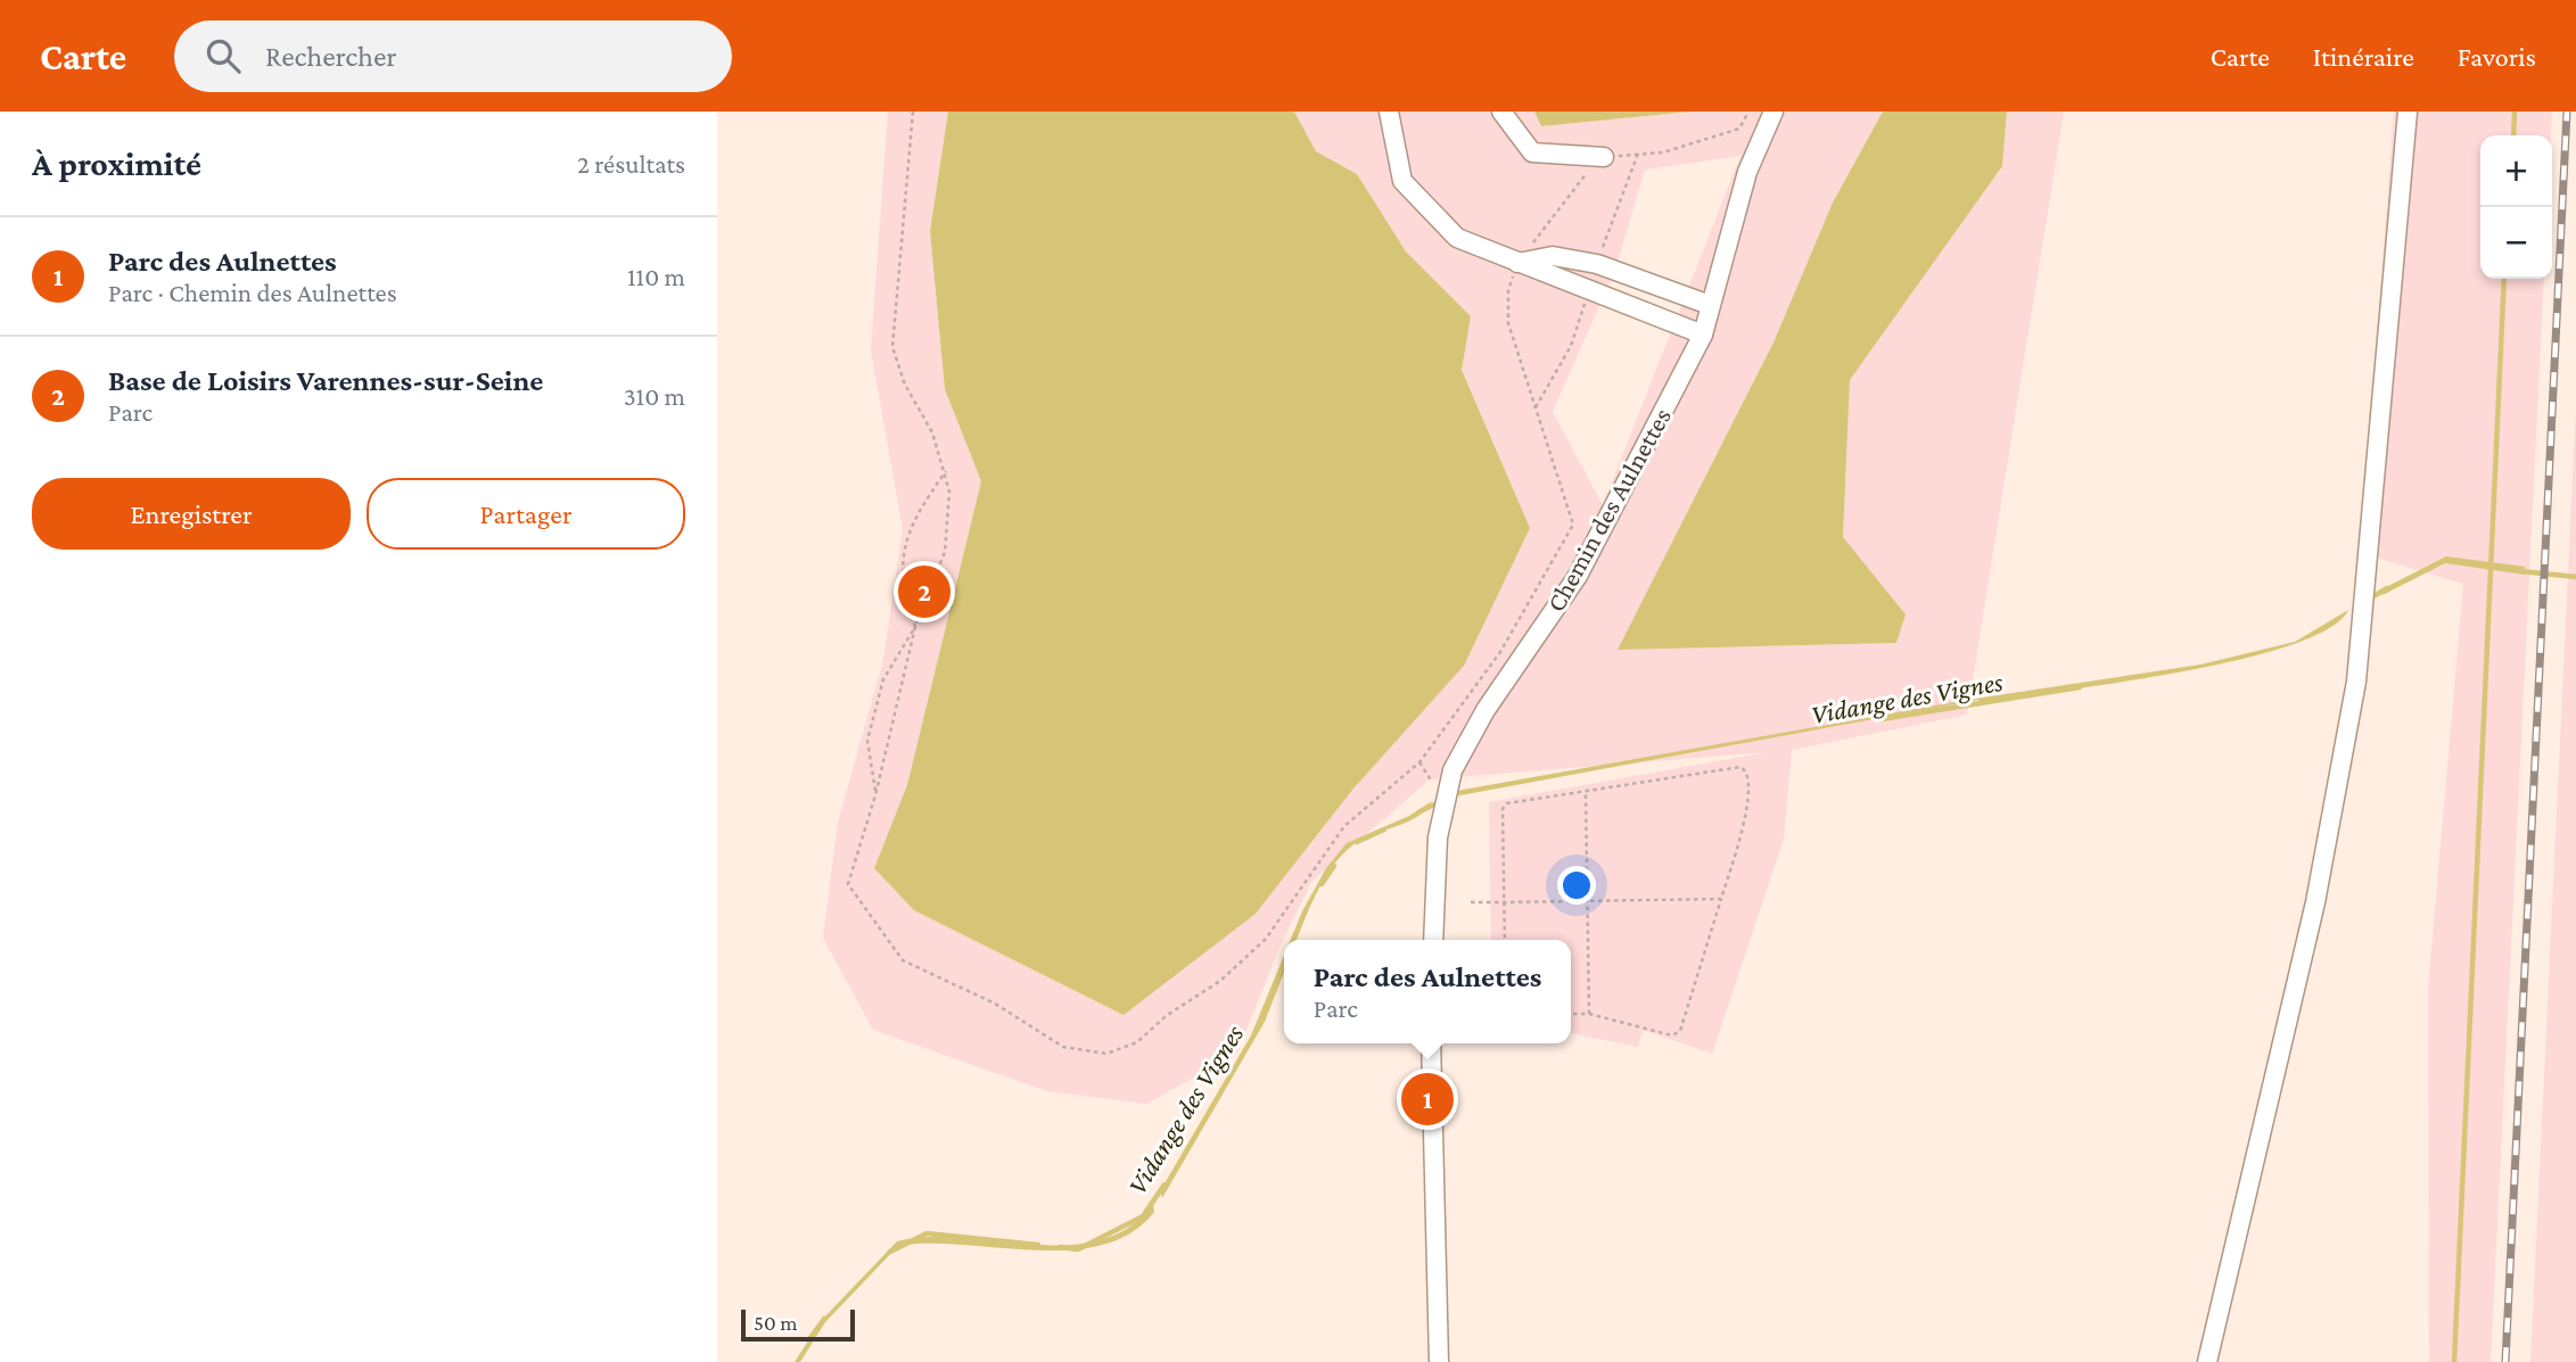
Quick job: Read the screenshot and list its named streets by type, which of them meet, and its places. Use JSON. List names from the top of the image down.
{
  "streets": {
    "street": ["Chemin des Aulnettes"]
  },
  "water": ["Vidange des Vignes"],
  "scale_bar": "50 m",
  "page": {
    "header": "Carte",
    "search": "Rechercher",
    "nav": ["Carte", "Itinéraire", "Favoris"],
    "heading": ["À proximité", "2 résultats"],
    "map_buttons": ["+", "−"],
    "list": [
      {
        "mark": "1",
        "name": "Parc des Aulnettes",
        "note": "Parc · Chemin des Aulnettes",
        "value": "110 m"
      },
      {
        "mark": "2",
        "name": "Base de Loisirs Varennes-sur-Seine",
        "note": "Parc",
        "value": "310 m"
      }
    ],
    "buttons": ["Enregistrer", "Partager"],
    "pins": ["2", "1"],
    "popup": ["Parc des Aulnettes", "Parc"],
    "scale": "50 m"
  }
}
